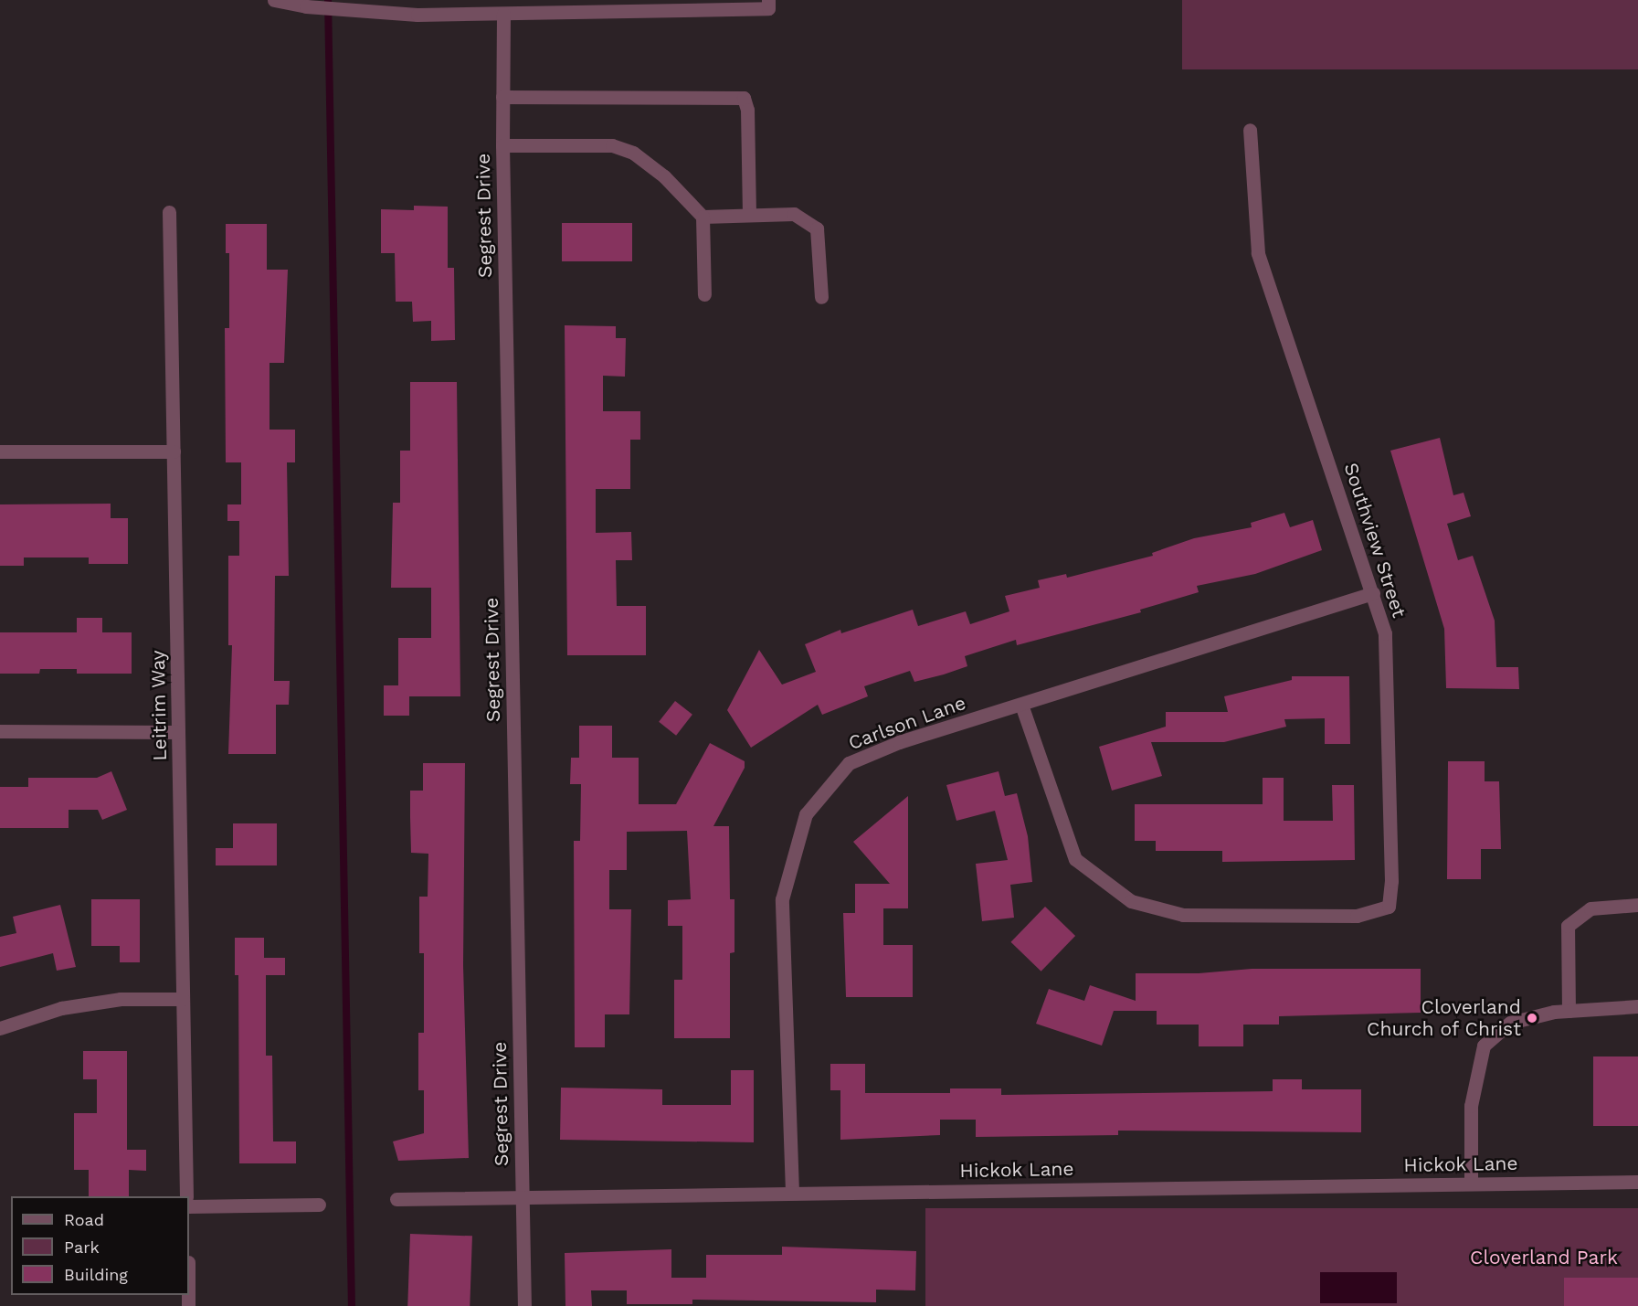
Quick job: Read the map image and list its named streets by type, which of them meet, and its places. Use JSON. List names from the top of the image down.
{
  "streets": {
    "street": [
      "Segrest Drive",
      "Southview Street",
      "Leitrim Way",
      "Carlson Lane",
      "Hickok Lane"
    ]
  },
  "crossings": [
    ["Segrest Drive", "Hickok Lane"],
    ["Southview Street", "Carlson Lane"],
    ["Carlson Lane", "Hickok Lane"]
  ],
  "parks": ["Cloverland Park"],
  "places": ["Cloverland Church of Christ"],
  "legend": ["Road", "Park", "Building"]
}
